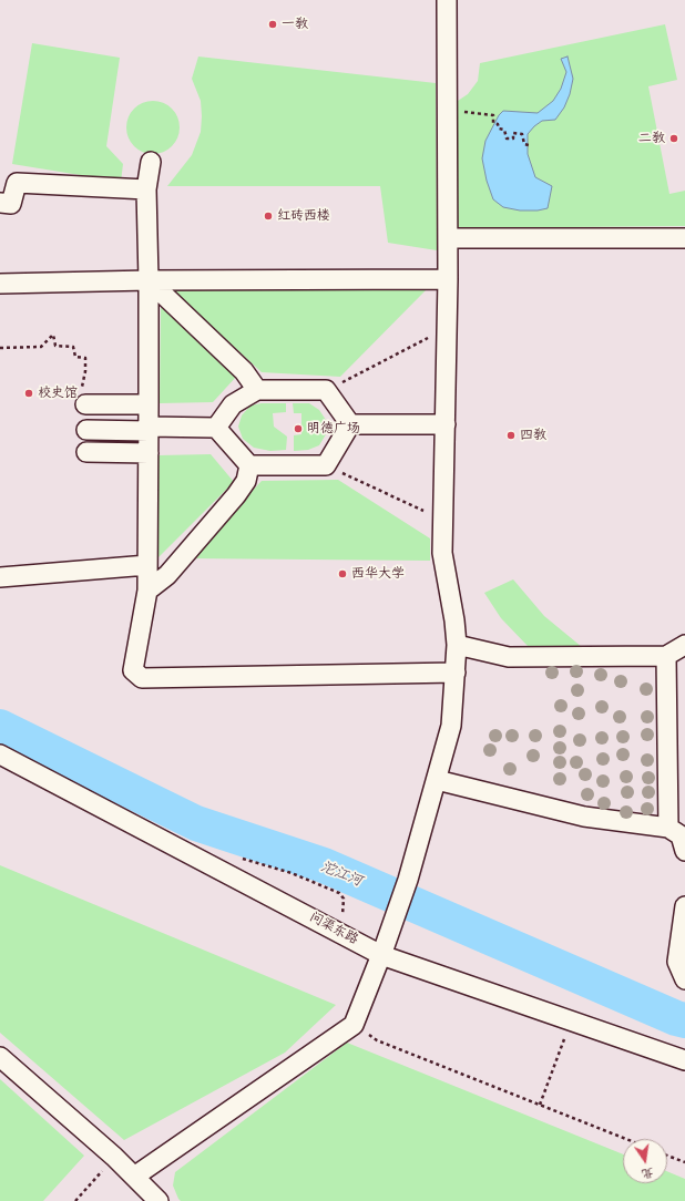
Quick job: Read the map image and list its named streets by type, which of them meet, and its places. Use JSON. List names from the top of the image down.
{
  "streets": {
    "street": ["问渠东路"]
  },
  "water": ["沱江河"],
  "places": [
    "一教",
    "二教",
    "红砖西楼",
    "校史馆",
    "明德广场",
    "四教",
    "西华大学"
  ],
  "north": "bottom"
}
